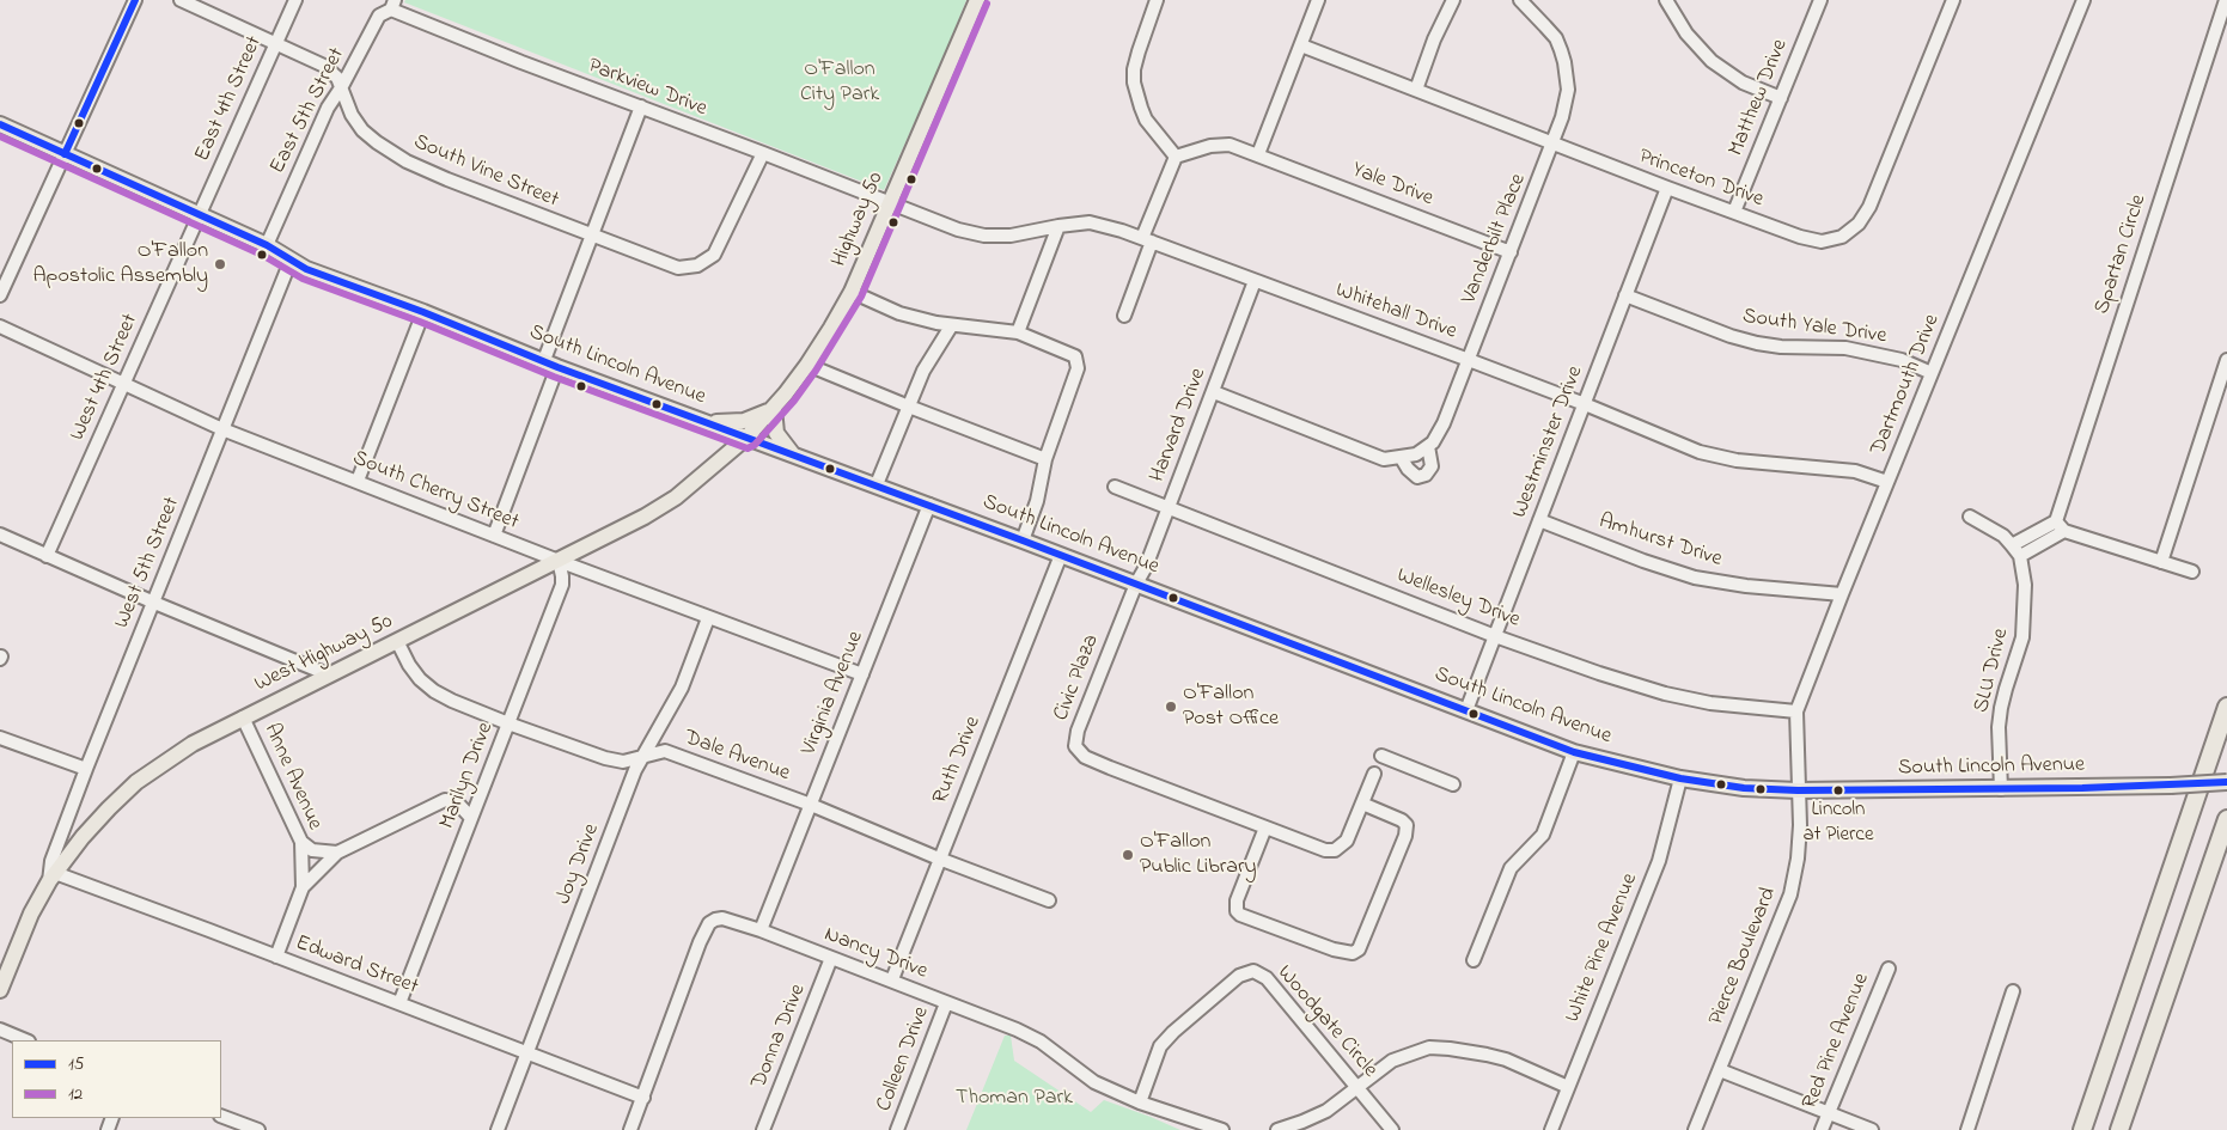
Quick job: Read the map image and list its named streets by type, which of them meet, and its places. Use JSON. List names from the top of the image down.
{
  "streets": {
    "main road": ["Highway 50", "South Lincoln Avenue", "West Highway 50"],
    "street": [
      "Parkview Drive",
      "Matthew Drive",
      "East 4th Street",
      "East 5th Street",
      "South Vine Street",
      "Princeton Drive",
      "Yale Drive",
      "Vanderbilt Place",
      "Spartan Circle",
      "Whitehall Drive",
      "South Yale Drive",
      "West 4th Street",
      "Dartmouth Drive",
      "Harvard Drive",
      "Westminster Drive",
      "South Cherry Street",
      "Amhurst Drive",
      "West 5th Street",
      "Wellesley Drive",
      "SLU Drive",
      "Civic Plaza",
      "Virginia Avenue",
      "Dale Avenue",
      "Ruth Drive",
      "Marilyn Drive",
      "Anne Avenue",
      "Joy Drive",
      "White Pine Avenue",
      "Nancy Drive",
      "Pierce Boulevard",
      "Edward Street",
      "Woodgate Circle",
      "Donna Drive",
      "Red Pine Avenue",
      "Colleen Drive"
    ]
  },
  "crossings": [
    ["Parkview Drive", "East 5th Street"],
    ["Parkview Drive", "South Vine Street"],
    ["Parkview Drive", "Highway 50"],
    ["Parkview Drive", "Whitehall Drive"],
    ["Matthew Drive", "Princeton Drive"],
    ["East 4th Street", "South Vine Street"],
    ["East 4th Street", "South Lincoln Avenue"],
    ["East 4th Street", "West 4th Street"],
    ["East 5th Street", "South Vine Street"],
    ["East 5th Street", "South Lincoln Avenue"],
    ["Princeton Drive", "Vanderbilt Place"],
    ["Princeton Drive", "Westminster Drive"],
    ["Yale Drive", "Vanderbilt Place"],
    ["Highway 50", "Whitehall Drive"],
    ["Highway 50", "South Lincoln Avenue"],
    ["Highway 50", "West Highway 50"],
    ["Vanderbilt Place", "Whitehall Drive"],
    ["Whitehall Drive", "Dartmouth Drive"],
    ["Whitehall Drive", "Harvard Drive"],
    ["Whitehall Drive", "Westminster Drive"],
    ["South Yale Drive", "Dartmouth Drive"],
    ["South Yale Drive", "Westminster Drive"],
    ["South Lincoln Avenue", "West 4th Street"],
    ["South Lincoln Avenue", "Dartmouth Drive"],
    ["South Lincoln Avenue", "Harvard Drive"],
    ["South Lincoln Avenue", "Westminster Drive"],
    ["South Lincoln Avenue", "West 5th Street"],
    ["South Lincoln Avenue", "West Highway 50"],
    ["South Lincoln Avenue", "SLU Drive"],
    ["South Lincoln Avenue", "Civic Plaza"],
    ["South Lincoln Avenue", "Virginia Avenue"],
    ["South Lincoln Avenue", "Ruth Drive"],
    ["South Lincoln Avenue", "White Pine Avenue"],
    ["South Lincoln Avenue", "Pierce Boulevard"],
    ["West 4th Street", "South Cherry Street"],
    ["Dartmouth Drive", "Amhurst Drive"],
    ["Dartmouth Drive", "Wellesley Drive"],
    ["Dartmouth Drive", "Pierce Boulevard"],
    ["Harvard Drive", "Wellesley Drive"],
    ["Harvard Drive", "Civic Plaza"],
    ["Westminster Drive", "Amhurst Drive"],
    ["Westminster Drive", "Wellesley Drive"],
    ["South Cherry Street", "West 5th Street"],
    ["South Cherry Street", "West Highway 50"],
    ["South Cherry Street", "Virginia Avenue"],
    ["South Cherry Street", "Marilyn Drive"],
    ["South Cherry Street", "Joy Drive"],
    ["West 5th Street", "West Highway 50"],
    ["West 5th Street", "Edward Street"],
    ["West Highway 50", "Dale Avenue"],
    ["West Highway 50", "Marilyn Drive"],
    ["West Highway 50", "Anne Avenue"],
    ["West Highway 50", "Edward Street"],
    ["Virginia Avenue", "Dale Avenue"],
    ["Virginia Avenue", "Nancy Drive"],
    ["Dale Avenue", "Ruth Drive"],
    ["Dale Avenue", "Marilyn Drive"],
    ["Dale Avenue", "Joy Drive"],
    ["Ruth Drive", "Nancy Drive"],
    ["Marilyn Drive", "Edward Street"],
    ["Anne Avenue", "Edward Street"],
    ["Joy Drive", "Edward Street"],
    ["Nancy Drive", "Edward Street"],
    ["Nancy Drive", "Woodgate Circle"],
    ["Nancy Drive", "Donna Drive"],
    ["Nancy Drive", "Colleen Drive"]
  ],
  "parks": ["O'Fallon City Park", "Thoman Park"],
  "places": [
    "O'Fallon Apostolic Assembly",
    "O'Fallon Post Office",
    "Lincoln at Pierce",
    "O'Fallon Public Library"
  ],
  "lines": ["transit line 15", "transit line 12"],
  "legend": ["15", "12"]
}
